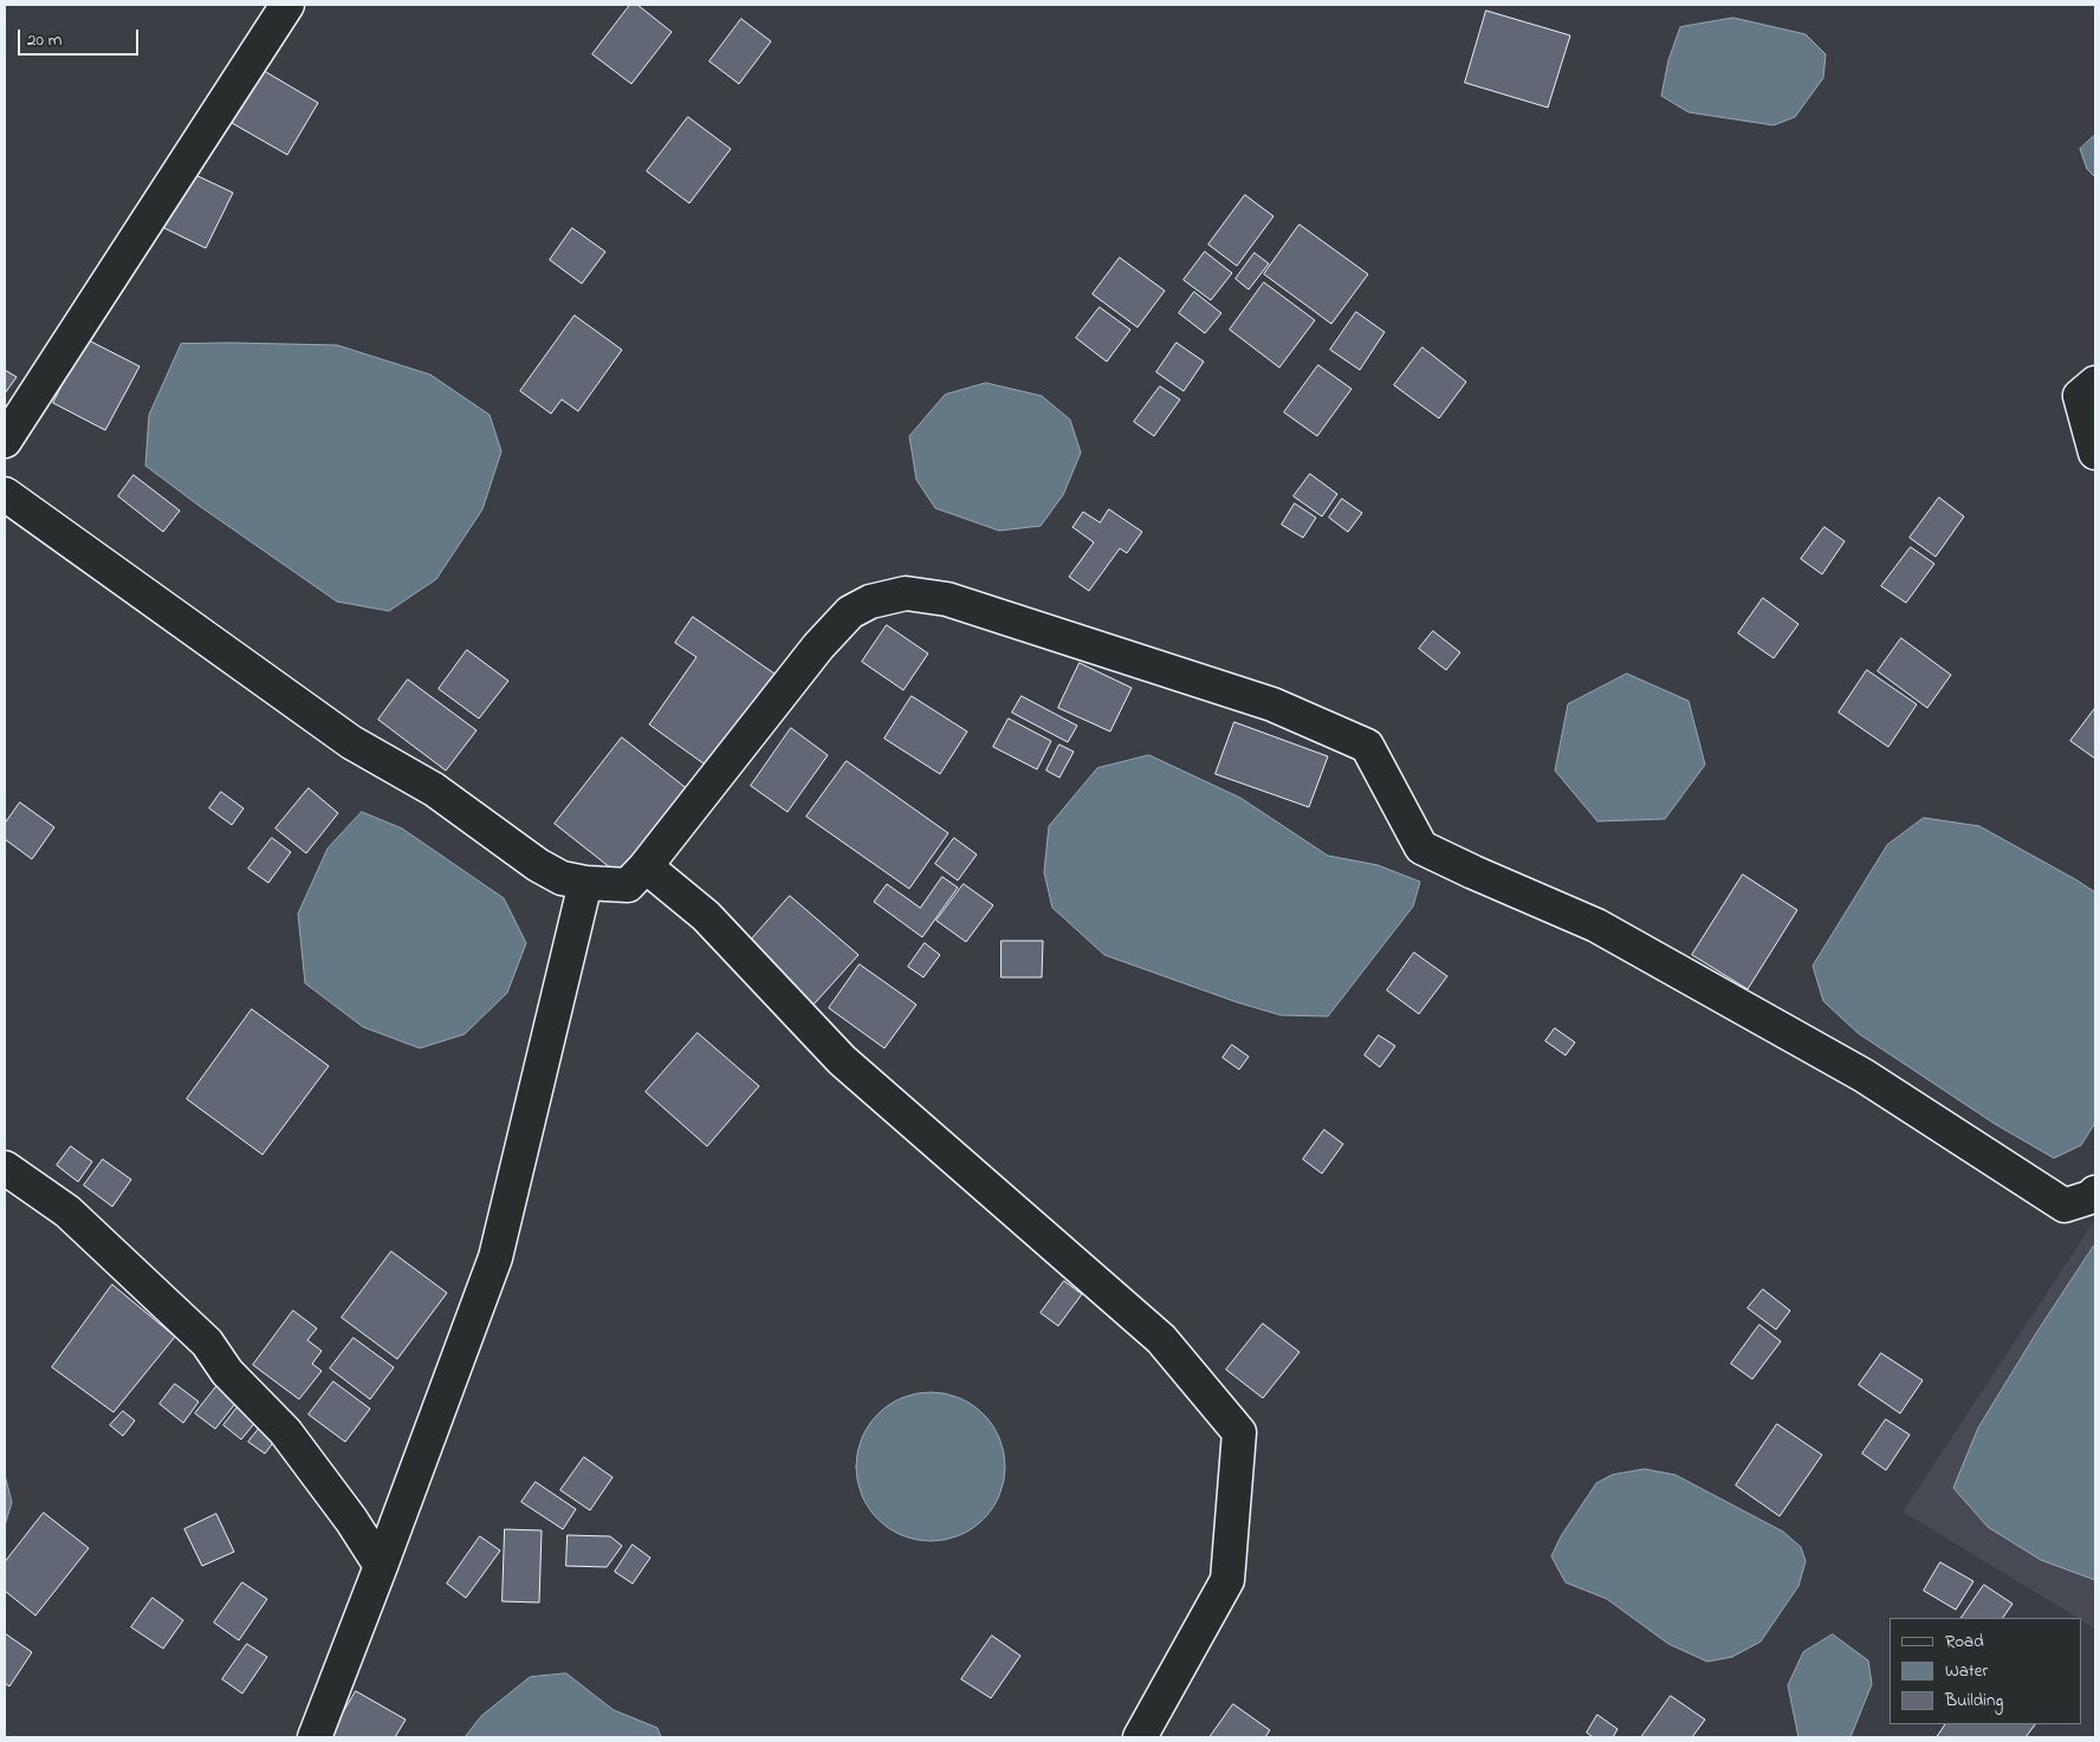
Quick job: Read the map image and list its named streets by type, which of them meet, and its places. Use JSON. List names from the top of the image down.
{
  "legend": ["Road", "Water", "Building"],
  "scale_bar": "20 m"
}
